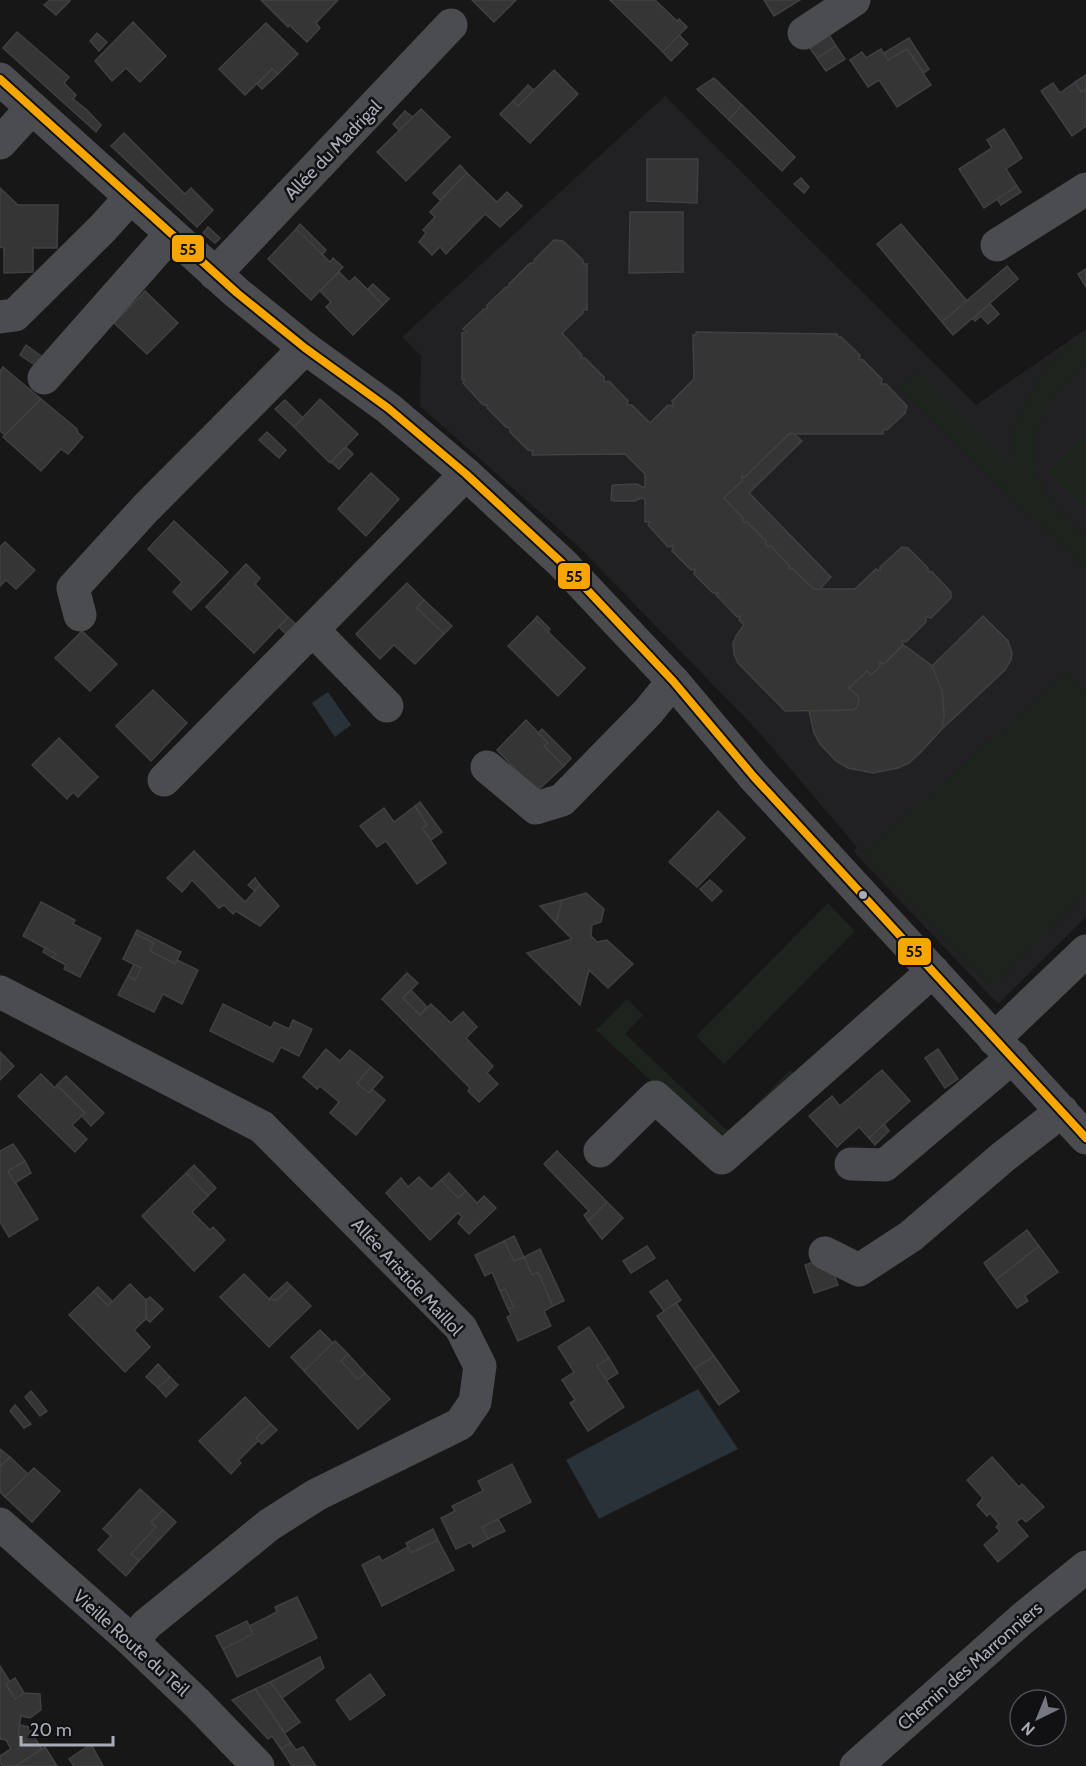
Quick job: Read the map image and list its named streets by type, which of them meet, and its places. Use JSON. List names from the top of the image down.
{
  "streets": {
    "street": [
      "Allée du Madrigal",
      "Allée Aristide Maillol",
      "Vieille Route du Teil",
      "Chemin des Marronniers"
    ]
  },
  "crossings": [
    ["Allée Aristide Maillol", "Vieille Route du Teil"]
  ],
  "lines": ["transit line 55"],
  "scale_bar": "20 m",
  "north": "bottom left"
}
